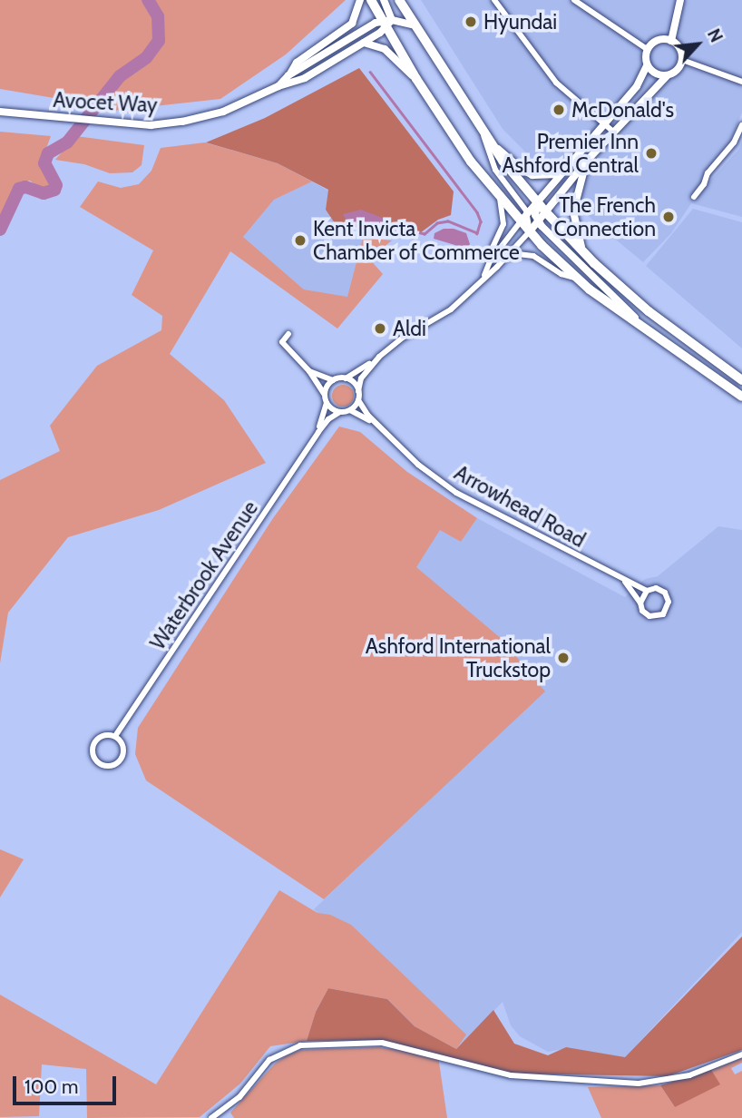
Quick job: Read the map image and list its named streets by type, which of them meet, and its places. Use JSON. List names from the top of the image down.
{
  "streets": {
    "street": ["Avocet Way", "Arrowhead Road", "Waterbrook Avenue"]
  },
  "crossings": [
    ["Arrowhead Road", "Waterbrook Avenue"]
  ],
  "places": [
    "Hyundai",
    "McDonald's",
    "Premier Inn Ashford Central",
    "The French Connection",
    "Kent Invicta Chamber of Commerce",
    "Aldi",
    "Ashford International Truckstop"
  ],
  "scale_bar": "100 m",
  "north": "top right"
}
